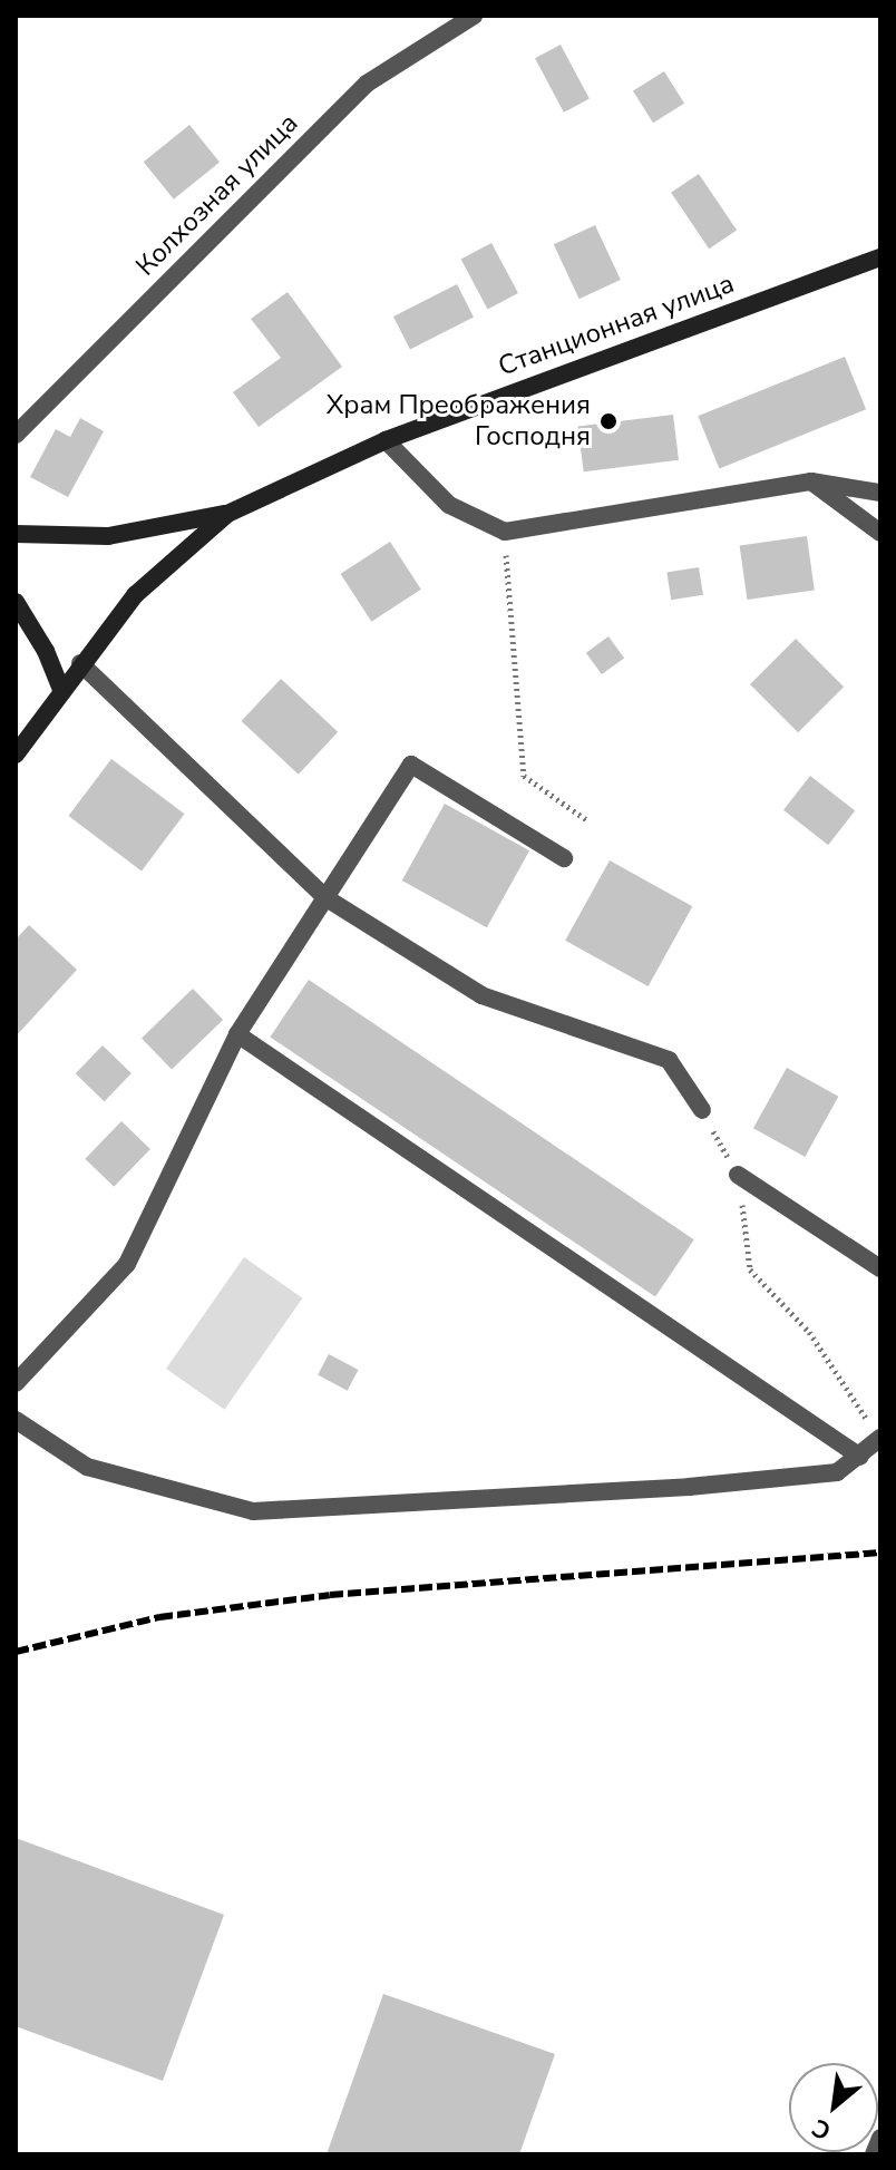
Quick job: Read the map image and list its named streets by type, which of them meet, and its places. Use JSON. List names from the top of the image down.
{
  "streets": {
    "main road": ["Станционная улица"],
    "street": ["Колхозная улица"]
  },
  "places": ["Храм Преображения Господня"],
  "north": "bottom left"
}
